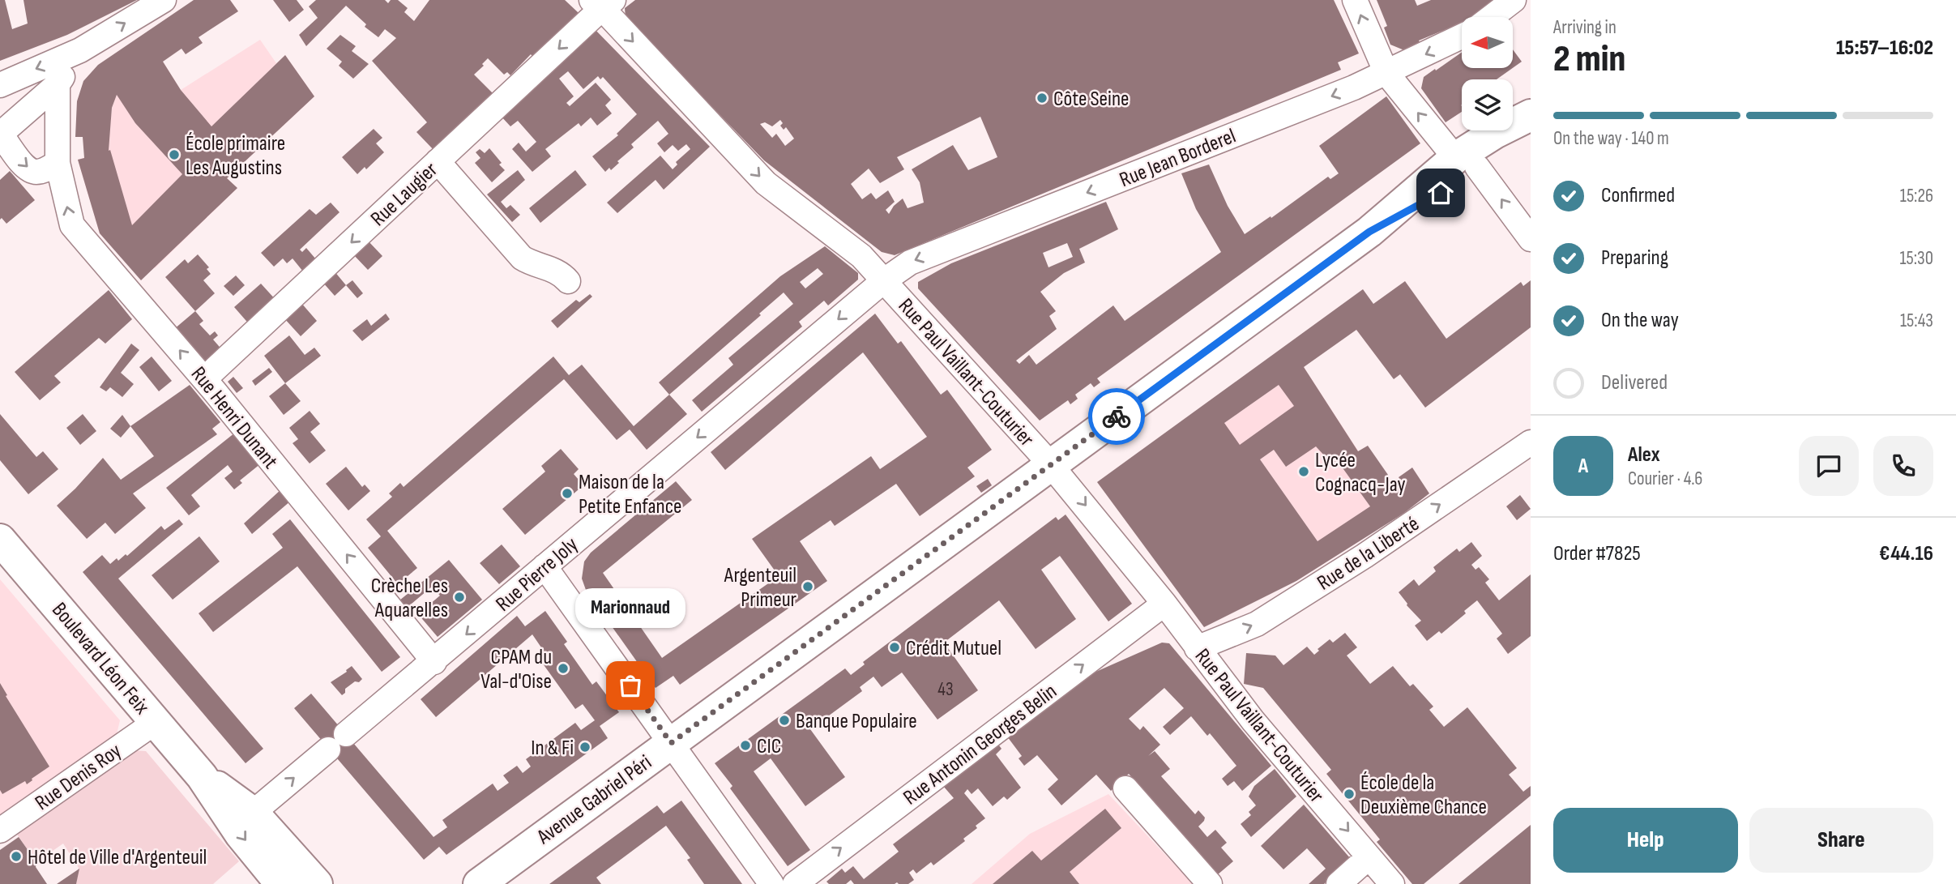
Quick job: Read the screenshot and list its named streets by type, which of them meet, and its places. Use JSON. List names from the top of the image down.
{
  "streets": {
    "main road": ["Boulevard Léon Feix", "Avenue Gabriel Péri"],
    "street": [
      "Rue Jean Borderel",
      "Rue Laugier",
      "Rue Paul Vaillant-Couturier",
      "Rue Henri Dunant",
      "Rue de la Liberté",
      "Rue Pierre Joly",
      "Rue Antonin Georges Belin",
      "Rue Denis Roy"
    ]
  },
  "crossings": [
    ["Rue Jean Borderel", "Rue Paul Vaillant-Couturier"],
    ["Rue Jean Borderel", "Rue Pierre Joly"],
    ["Rue Laugier", "Rue Paul Vaillant-Couturier"],
    ["Rue Laugier", "Rue Henri Dunant"],
    ["Rue Paul Vaillant-Couturier", "Rue de la Liberté"],
    ["Rue Paul Vaillant-Couturier", "Rue Pierre Joly"],
    ["Rue Paul Vaillant-Couturier", "Rue Antonin Georges Belin"],
    ["Rue Paul Vaillant-Couturier", "Avenue Gabriel Péri"],
    ["Rue Henri Dunant", "Rue Pierre Joly"],
    ["Rue Pierre Joly", "Boulevard Léon Feix"],
    ["Boulevard Léon Feix", "Rue Denis Roy"]
  ],
  "one_way": [
    "Rue Jean Borderel",
    "Rue Laugier",
    "Rue Paul Vaillant-Couturier",
    "Rue Henri Dunant",
    "Rue de la Liberté",
    "Rue Antonin Georges Belin"
  ],
  "places": [
    "Côte Seine",
    "École primaire Les Augustins",
    "Lycée Cognacq-Jay",
    "Maison de la Petite Enfance",
    "Argenteuil Primeur",
    "Crèche Les Aquarelles",
    "Crédit Mutuel",
    "CPAM du Val-d'Oise",
    "Marionnaud",
    "Banque Populaire",
    "CIC",
    "In & Fi",
    "École de la Deuxième Chance",
    "Hôtel de Ville d'Argenteuil"
  ],
  "house_numbers": ["43"],
  "north": "left",
  "page": {
    "heading": ["2 min", "Arriving in", "15:57–16:02"],
    "panel": [
      "Alex",
      "Courier · 4.6",
      "Order #7825",
      "€44.16"
    ],
    "bar": "On the way · 140 m",
    "list": [
      ["Confirmed", "15:26"],
      ["Preparing", "15:30"],
      ["On the way", "15:43"],
      "Delivered"
    ],
    "round": "A",
    "bubble": "Marionnaud",
    "buttons": ["Help", "Share"]
  }
}
